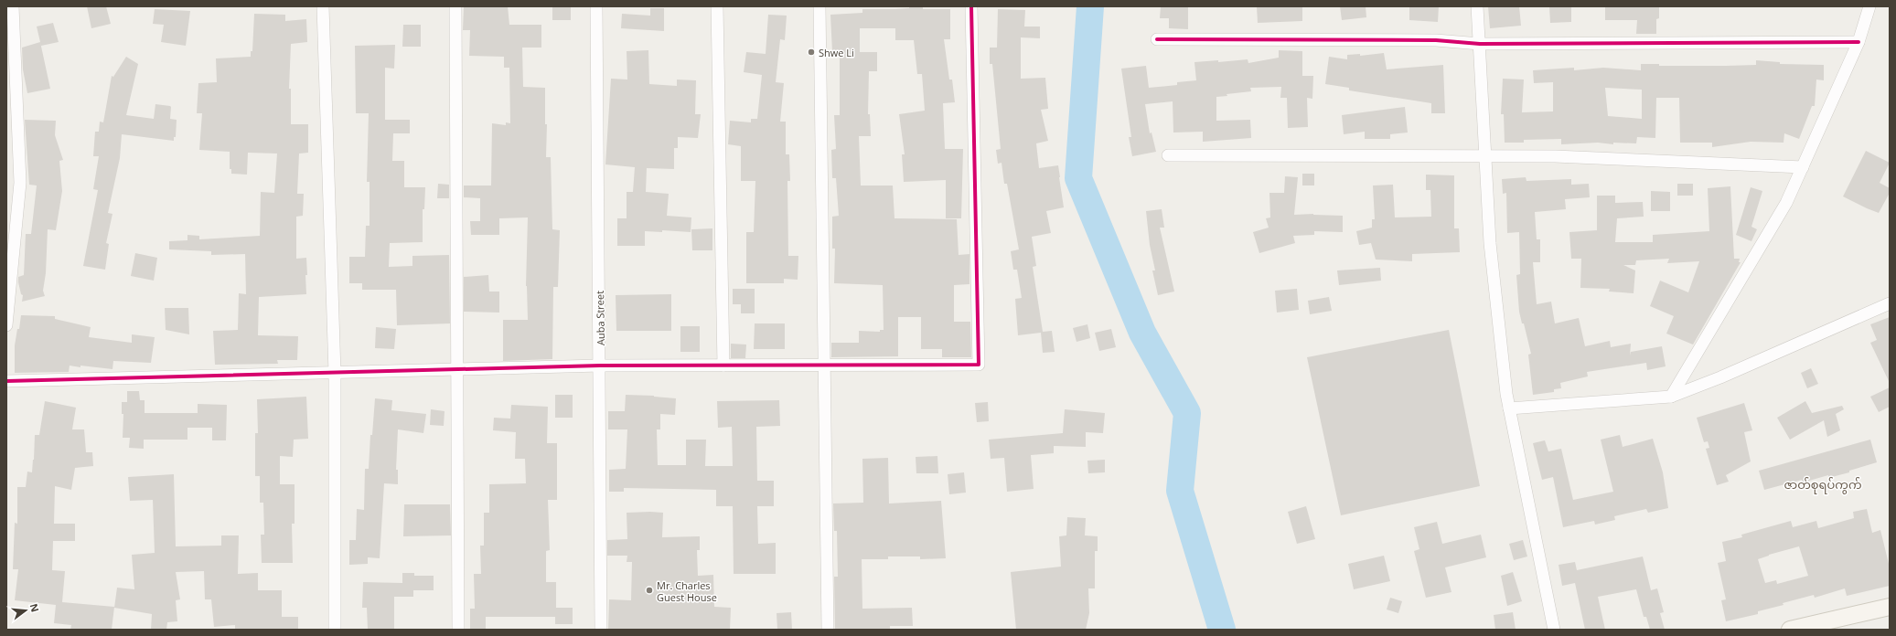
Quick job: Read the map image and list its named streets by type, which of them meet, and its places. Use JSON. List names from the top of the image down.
{
  "streets": {
    "street": ["Auba Street"]
  },
  "districts": ["ဇာတ်စုရပ်ကွက်"],
  "places": ["Shwe Li", "Mr. Charles Guest House"],
  "north": "right"
}
